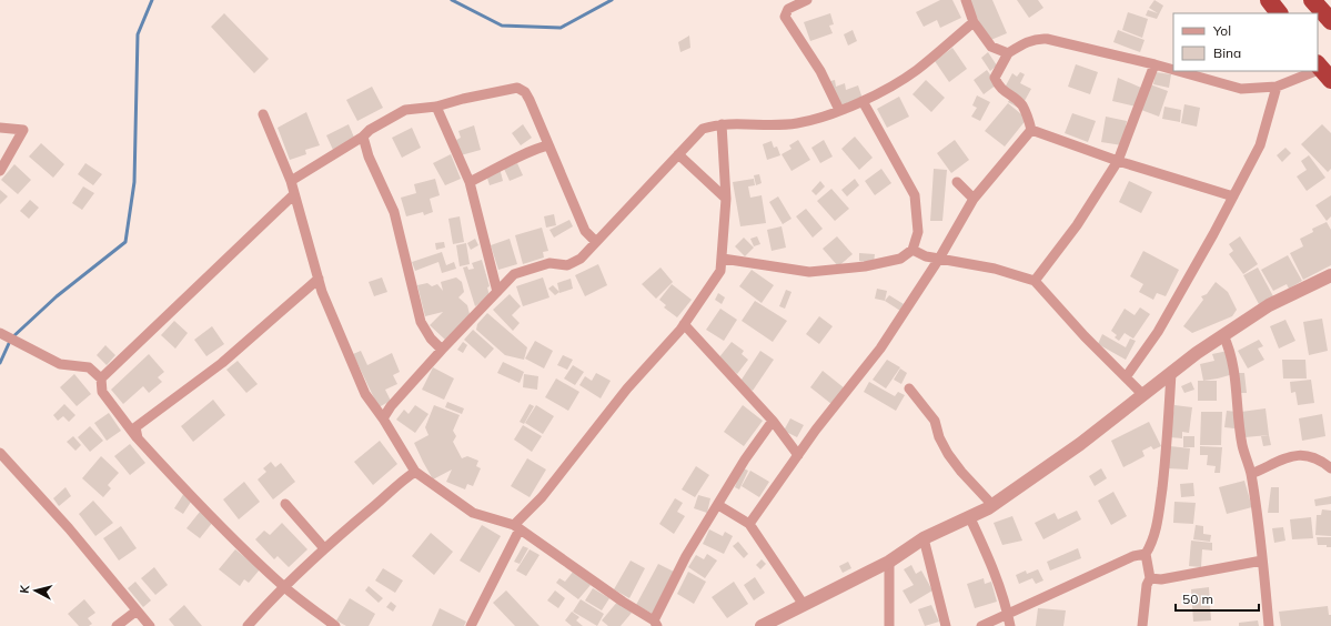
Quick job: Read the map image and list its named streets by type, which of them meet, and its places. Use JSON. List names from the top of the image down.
{
  "legend": ["Yol", "Bina"],
  "scale_bar": "50 m",
  "north": "left"
}
